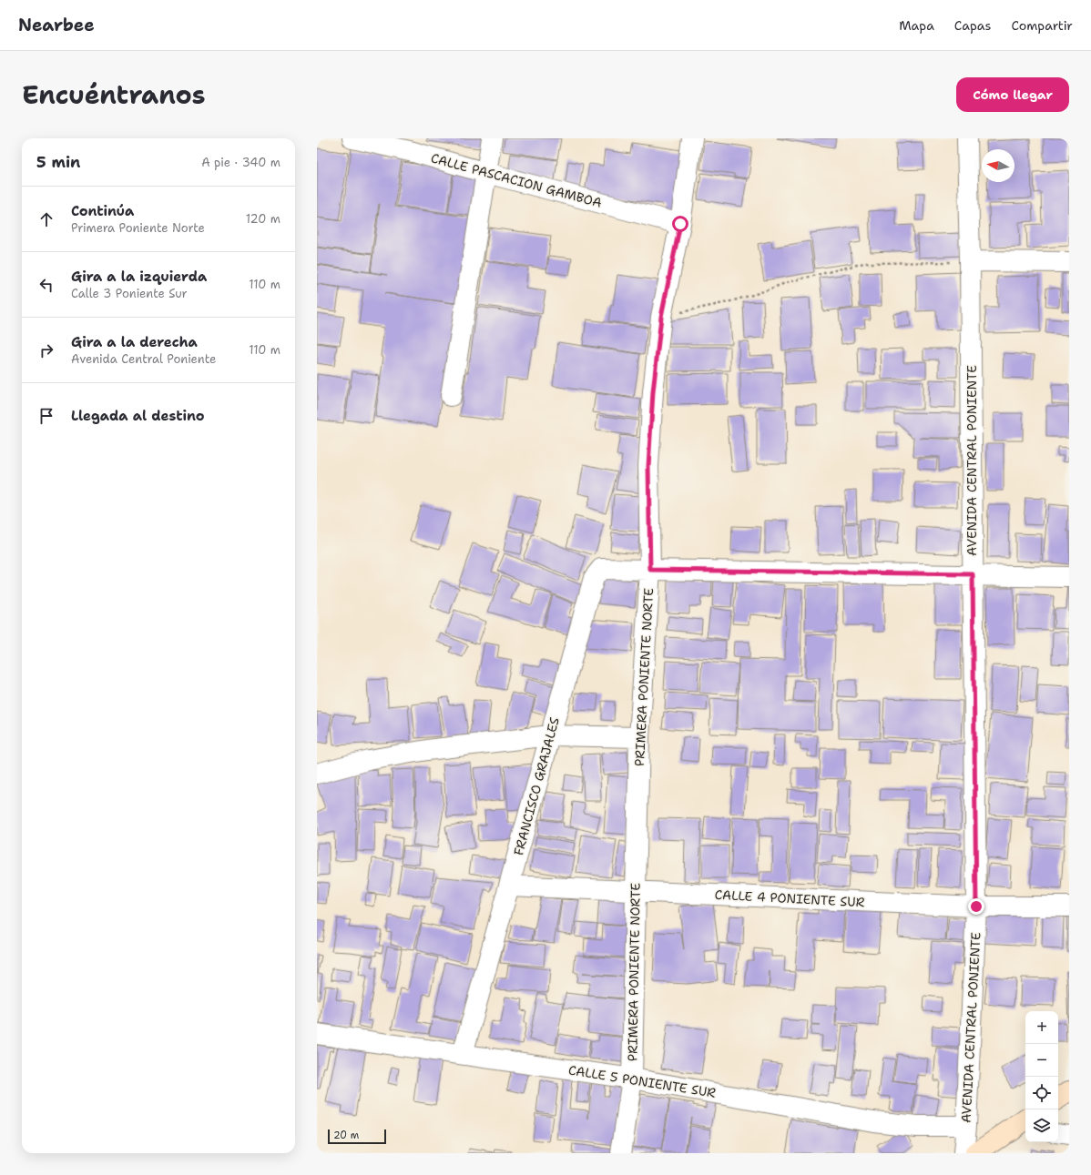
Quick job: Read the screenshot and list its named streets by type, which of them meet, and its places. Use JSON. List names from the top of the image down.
{
  "streets": {
    "street": [
      "CALLE PASCACION GAMBOA",
      "AVENIDA CENTRAL PONIENTE",
      "PRIMERA PONIENTE NORTE",
      "FRANCISCO GRAJALES",
      "CALLE 4 PONIENTE SUR",
      "CALLE 5 PONIENTE SUR"
    ]
  },
  "crossings": [
    ["CALLE PASCACION GAMBOA", "PRIMERA PONIENTE NORTE"],
    ["AVENIDA CENTRAL PONIENTE", "CALLE 4 PONIENTE SUR"],
    ["AVENIDA CENTRAL PONIENTE", "CALLE 5 PONIENTE SUR"],
    ["PRIMERA PONIENTE NORTE", "FRANCISCO GRAJALES"],
    ["PRIMERA PONIENTE NORTE", "CALLE 4 PONIENTE SUR"],
    ["PRIMERA PONIENTE NORTE", "CALLE 5 PONIENTE SUR"],
    ["FRANCISCO GRAJALES", "CALLE 4 PONIENTE SUR"],
    ["FRANCISCO GRAJALES", "CALLE 5 PONIENTE SUR"]
  ],
  "scale_bar": "20 m",
  "north": "left",
  "page": {
    "header": "Nearbee",
    "nav": ["Mapa", "Capas", "Compartir"],
    "title": "Encuéntranos",
    "buttons": "Cómo llegar",
    "heading": ["5 min", "A pie · 340 m"],
    "list": [
      ["Continúa", "Primera Poniente Norte", "120 m"],
      ["Gira a la izquierda", "Calle 3 Poniente Sur", "110 m"],
      ["Gira a la derecha", "Avenida Central Poniente", "110 m"],
      "Llegada al destino"
    ],
    "map_buttons": ["+", "−"],
    "scale": "20 m"
  }
}
